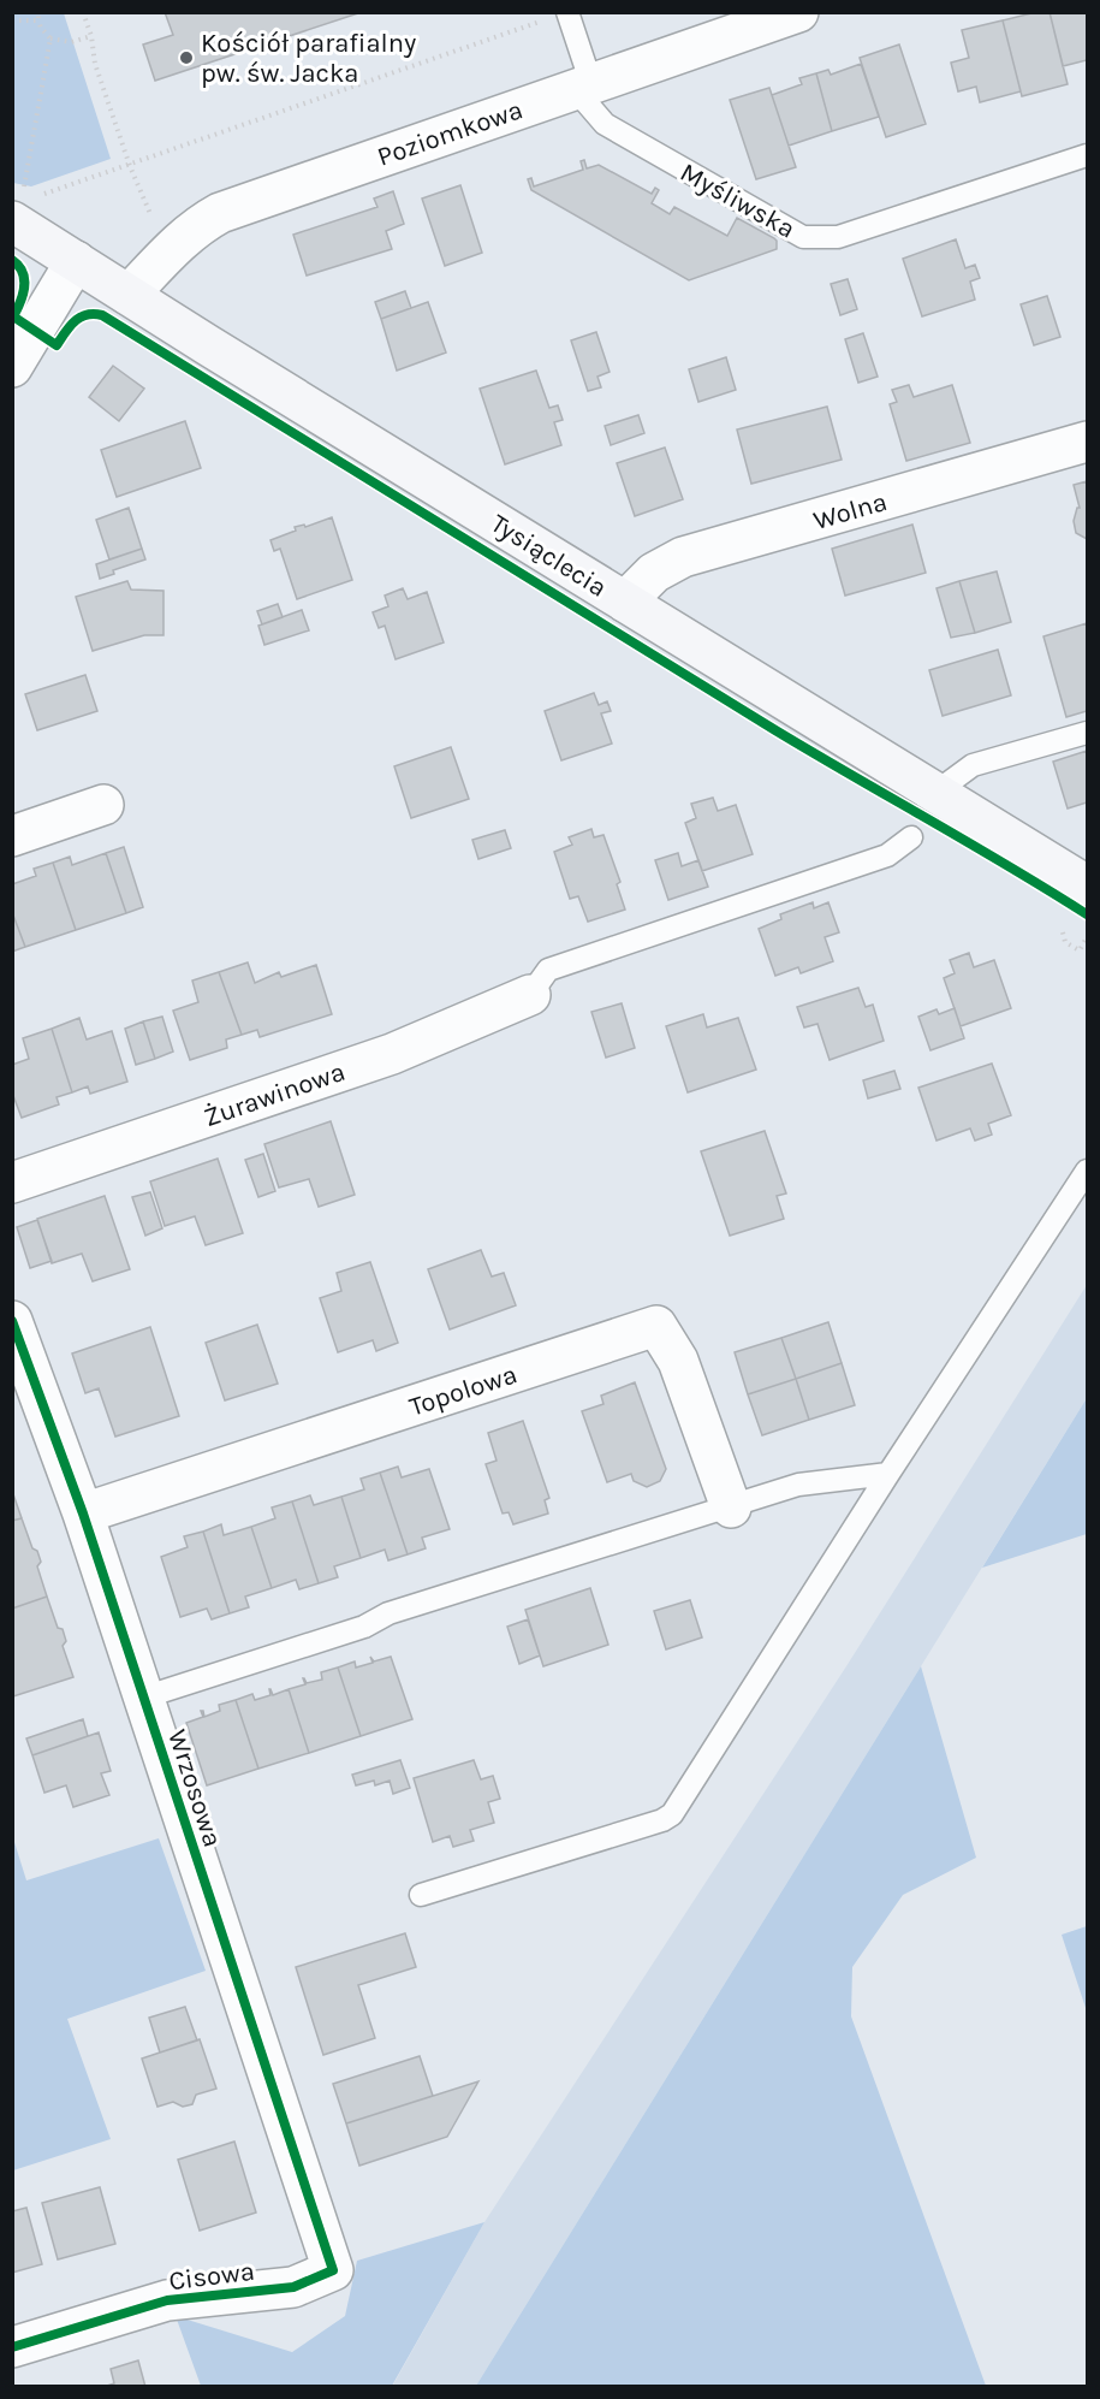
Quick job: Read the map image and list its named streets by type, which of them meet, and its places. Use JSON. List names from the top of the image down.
{
  "streets": {
    "street": [
      "Poziomkowa",
      "Wolna",
      "Tysiąclecia",
      "Żurawinowa",
      "Topolowa",
      "Wrzosowa",
      "Cisowa"
    ],
    "lane": ["Myśliwska"]
  },
  "crossings": [
    ["Poziomkowa", "Myśliwska"],
    ["Poziomkowa", "Tysiąclecia"],
    ["Wolna", "Tysiąclecia"],
    ["Topolowa", "Wrzosowa"],
    ["Wrzosowa", "Cisowa"]
  ],
  "places": ["Kościół parafialny pw. św. Jacka"]
}
